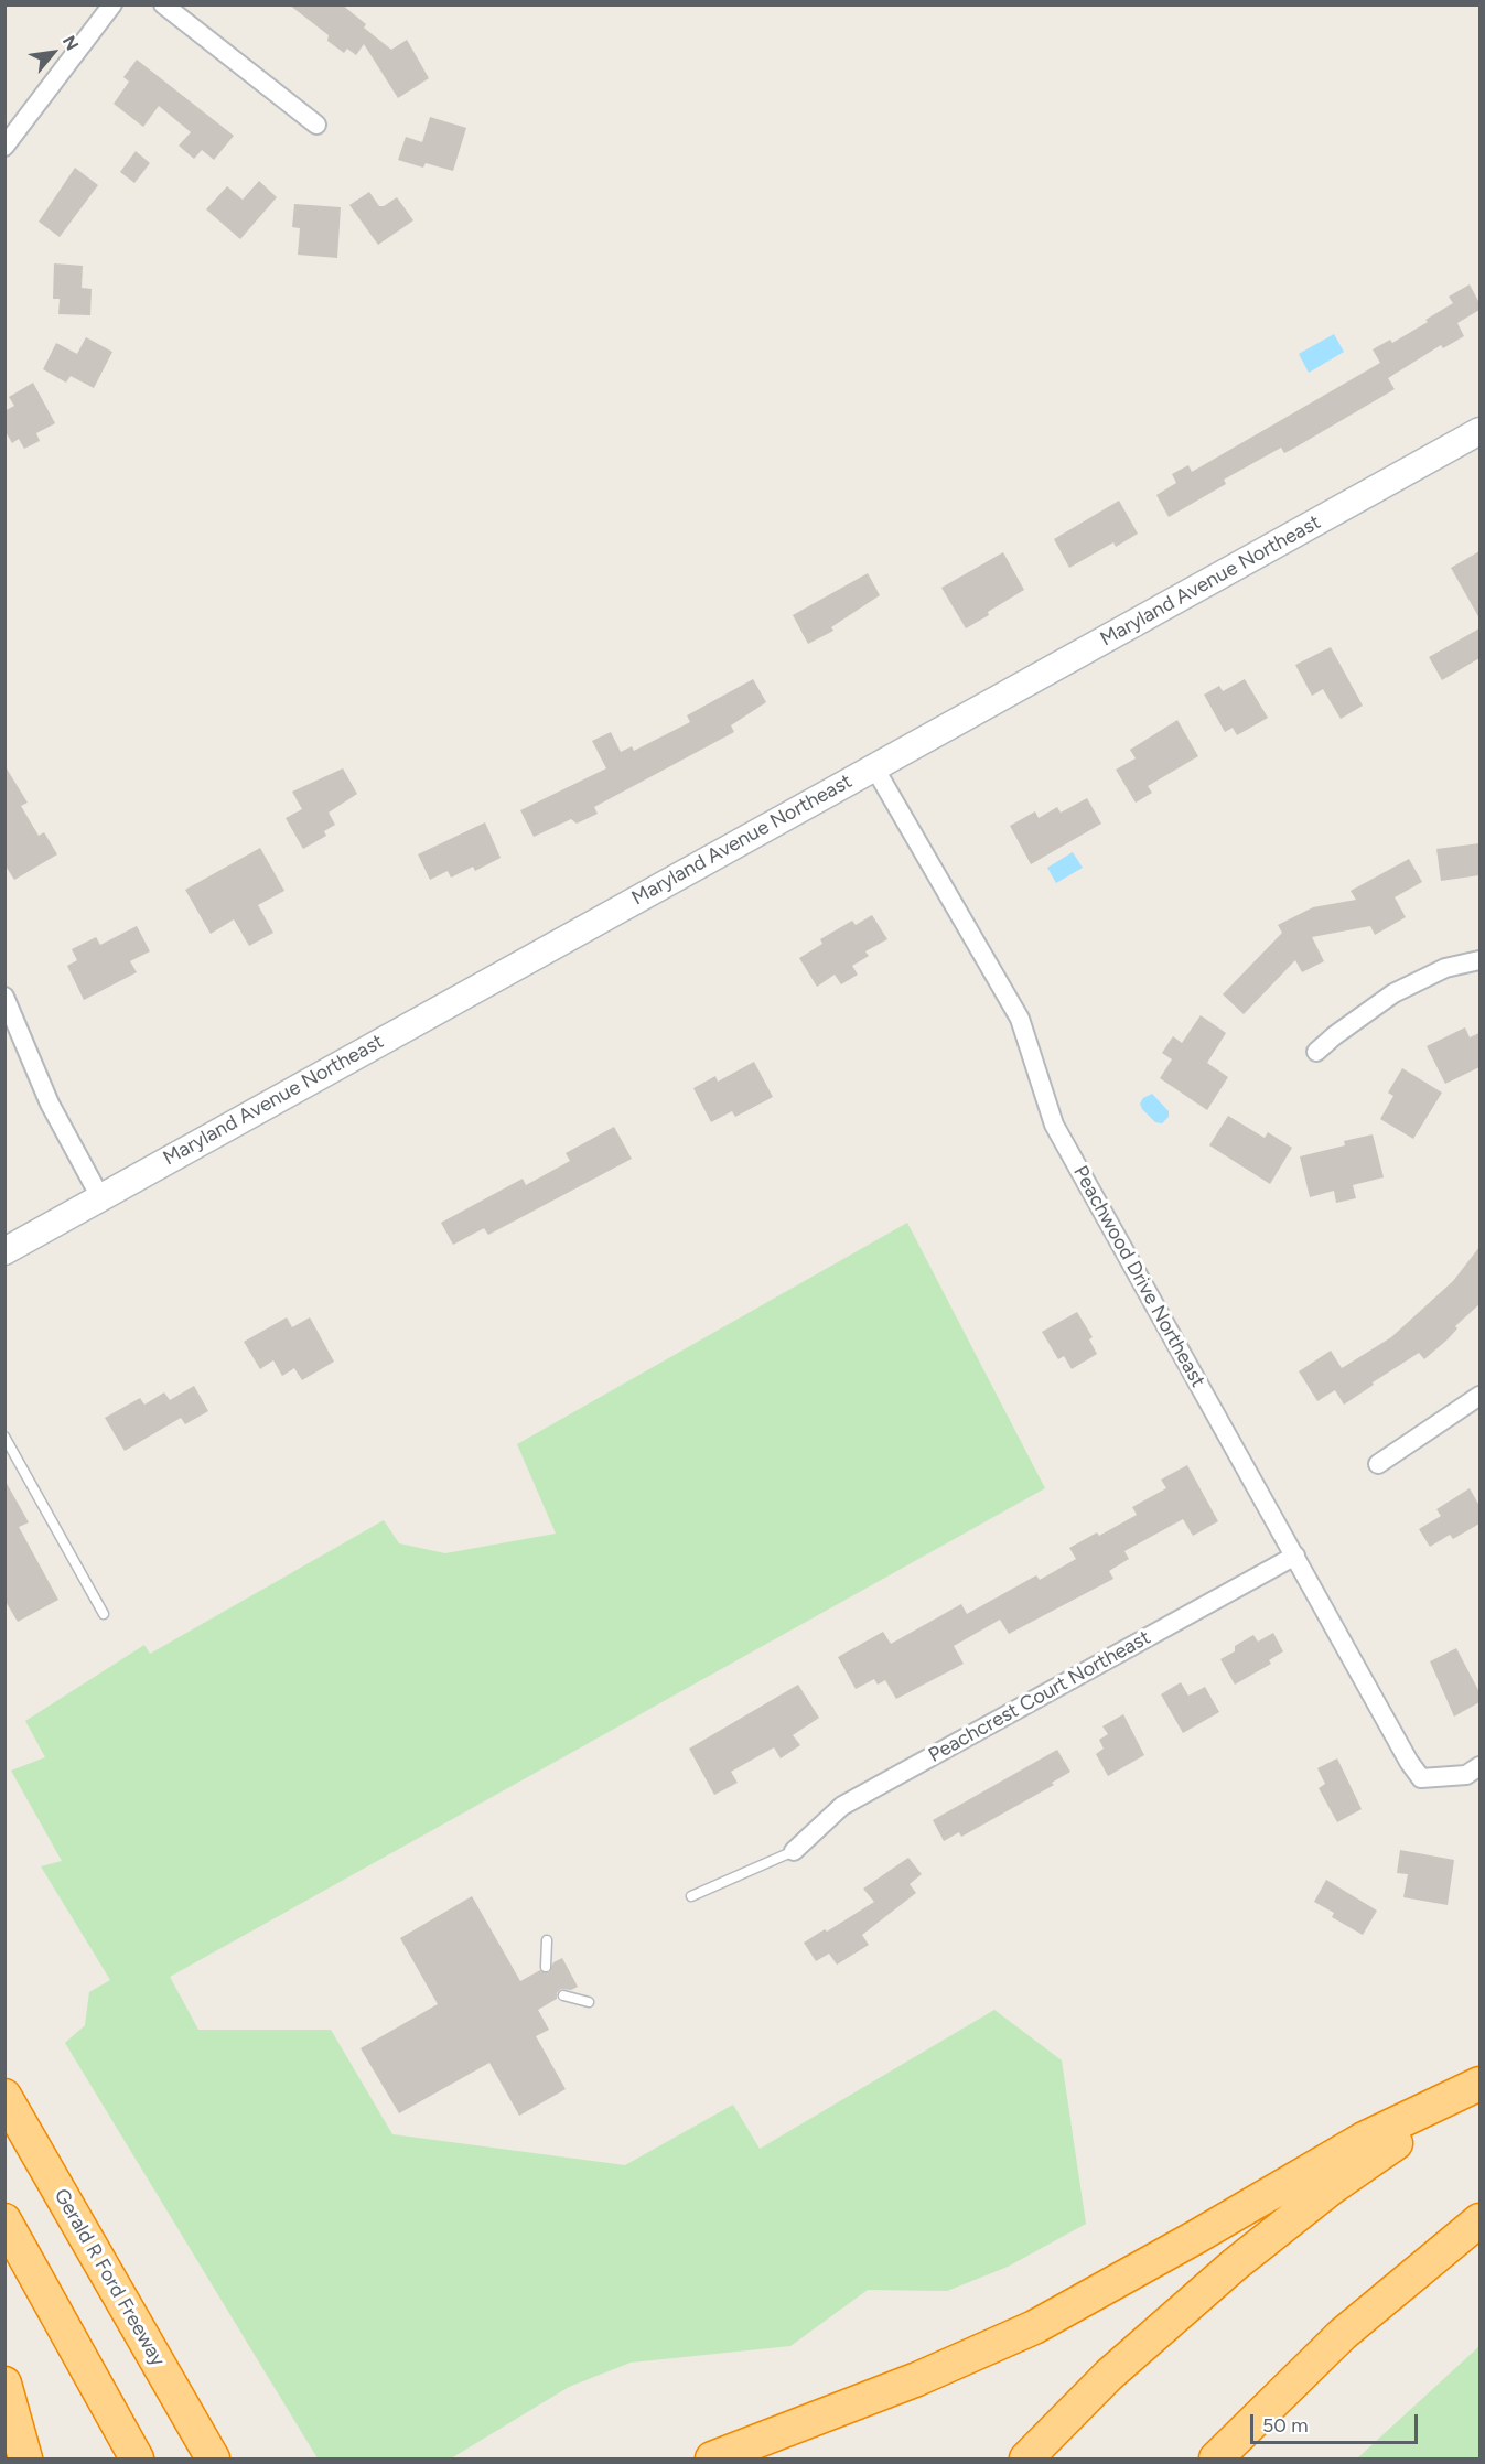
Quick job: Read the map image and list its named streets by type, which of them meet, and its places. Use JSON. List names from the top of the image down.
{
  "streets": {
    "highway": ["Gerald R Ford Freeway"],
    "street": ["Maryland Avenue Northeast", "Peachwood Drive Northeast", "Peachcrest Court Northeast"]
  },
  "crossings": [
    ["Maryland Avenue Northeast", "Peachwood Drive Northeast"],
    ["Peachwood Drive Northeast", "Peachcrest Court Northeast"]
  ],
  "scale_bar": "50 m",
  "north": "top right"
}
